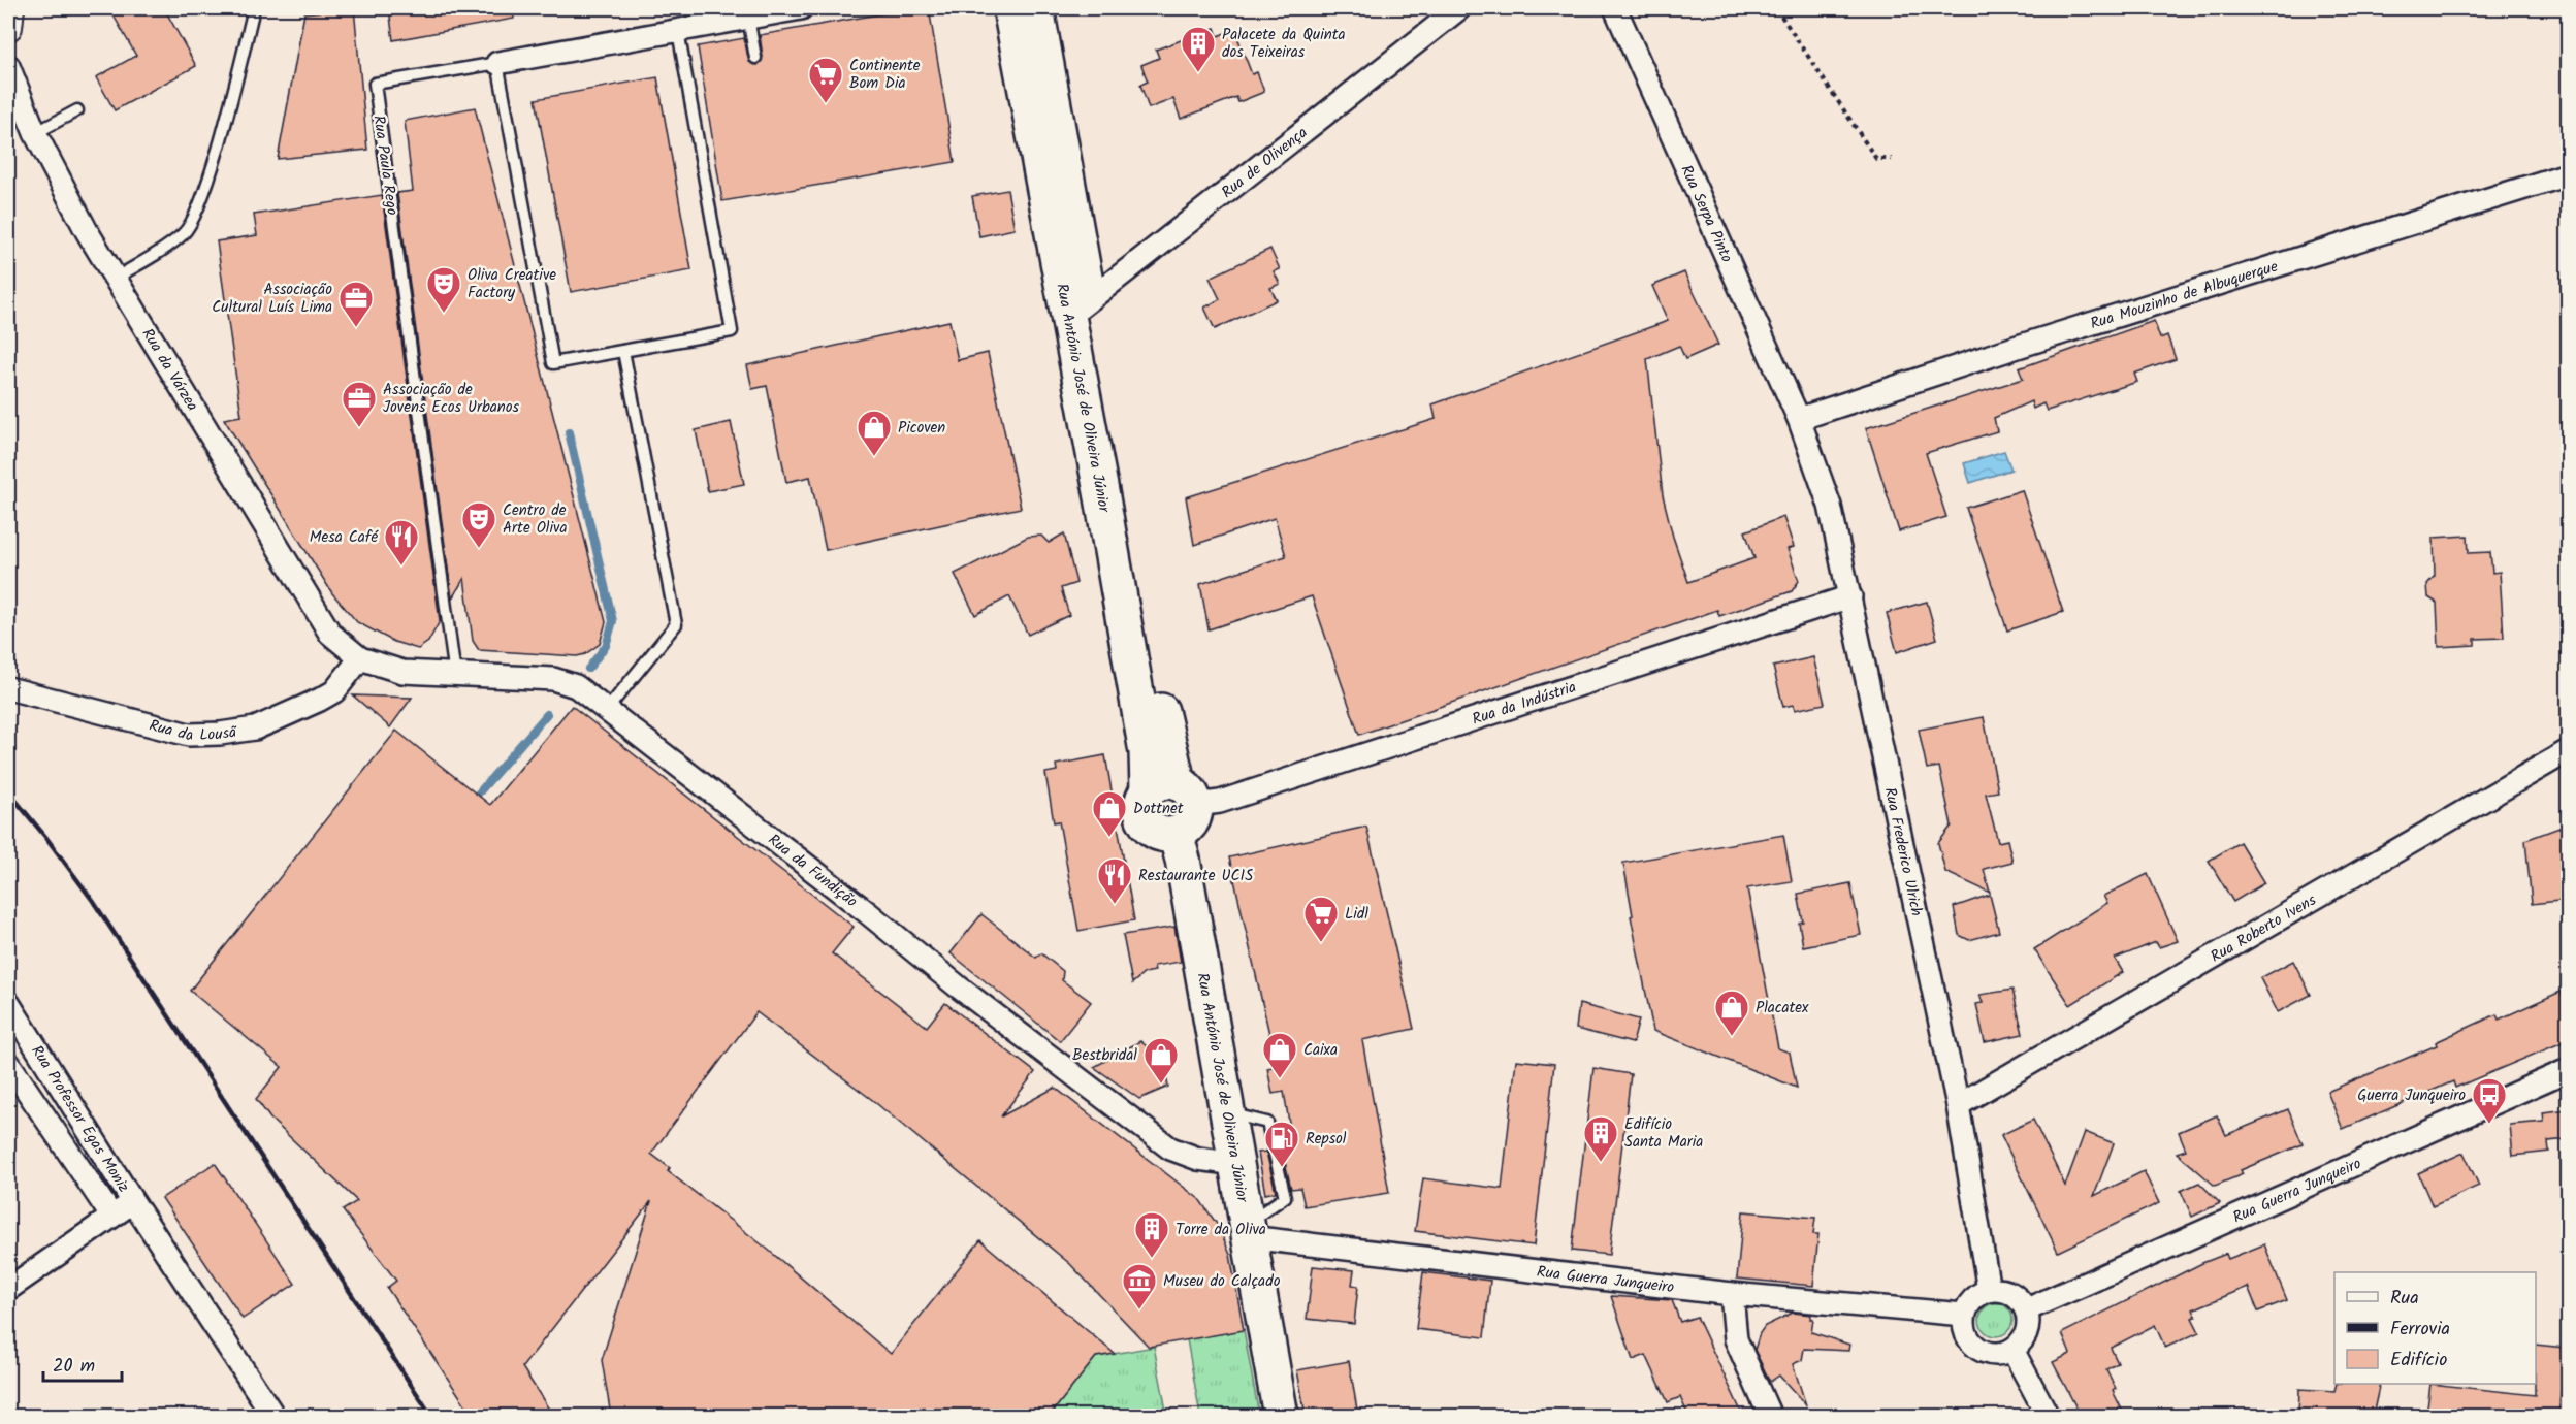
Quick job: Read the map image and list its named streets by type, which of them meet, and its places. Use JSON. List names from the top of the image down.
{
  "streets": {
    "main road": ["Rua António José de Oliveira Júnior"],
    "street": [
      "Rua de Olivença",
      "Rua Paula Rego",
      "Rua Serpa Pinto",
      "Rua Mouzinho de Albuquerque",
      "Rua da Várzea",
      "Rua da Indústria",
      "Rua da Lousã",
      "Rua Frederico Ulrich",
      "Rua da Fundição",
      "Rua Roberto Ivens",
      "Rua Professor Egas Moniz",
      "Rua Guerra Junqueiro"
    ]
  },
  "crossings": [
    ["Rua de Olivença", "Rua António José de Oliveira Júnior"],
    ["Rua Paula Rego", "Rua da Fundição"],
    ["Rua Serpa Pinto", "Rua Mouzinho de Albuquerque"],
    ["Rua Serpa Pinto", "Rua Frederico Ulrich"],
    ["Rua Mouzinho de Albuquerque", "Rua Frederico Ulrich"],
    ["Rua da Várzea", "Rua da Lousã"],
    ["Rua da Várzea", "Rua da Fundição"],
    ["Rua António José de Oliveira Júnior", "Rua da Indústria"],
    ["Rua António José de Oliveira Júnior", "Rua da Fundição"],
    ["Rua António José de Oliveira Júnior", "Rua Guerra Junqueiro"],
    ["Rua da Indústria", "Rua Frederico Ulrich"],
    ["Rua da Lousã", "Rua da Fundição"],
    ["Rua Frederico Ulrich", "Rua Roberto Ivens"],
    ["Rua Frederico Ulrich", "Rua Guerra Junqueiro"]
  ],
  "places": {
    "building": ["Palacete da Quinta dos Teixeiras", "Edifício Santa Maria", "Torre da Oliva"],
    "supermarket": ["Continente Bom Dia", "Lidl"],
    "theatre": ["Oliva Creative Factory", "Centro de Arte Oliva"],
    "office": ["Associação Cultural Luís Lima", "Associação de Jovens Ecos Urbanos"],
    "shop": [
      "Picoven",
      "Dottnet",
      "Placatex",
      "Caixa",
      "Bestbridal"
    ],
    "restaurant": ["Mesa Café", "Restaurante UCIS"],
    "bus stop": ["Guerra Junqueiro"],
    "fuel station": ["Repsol"],
    "museum": ["Museu do Calçado"]
  },
  "legend": ["Rua", "Ferrovia", "Edifício"],
  "scale_bar": "20 m"
}
